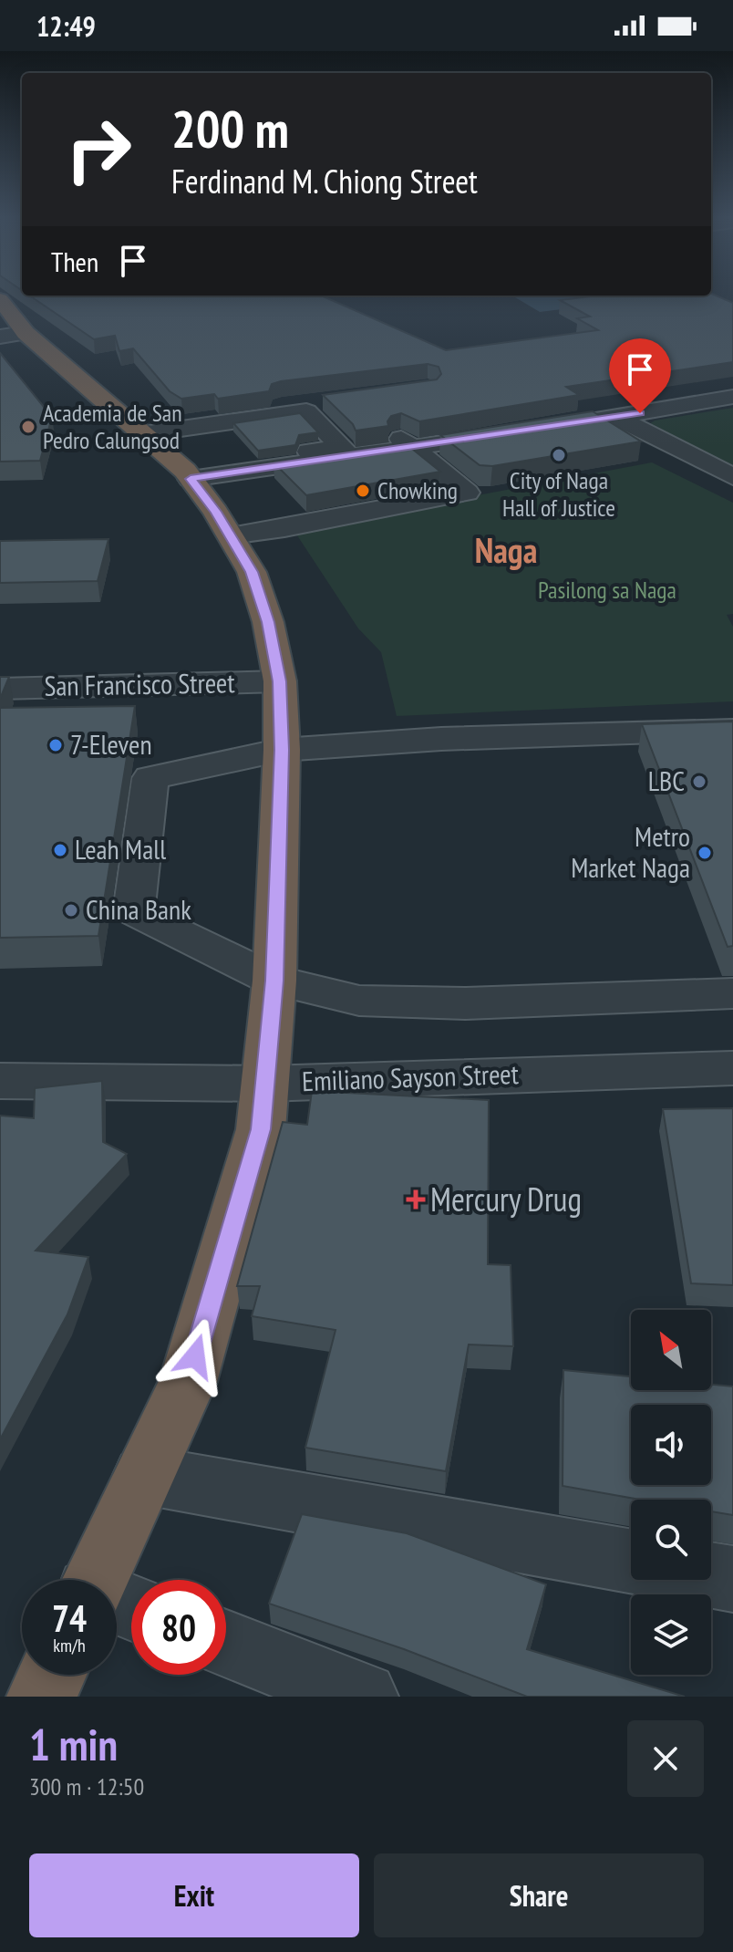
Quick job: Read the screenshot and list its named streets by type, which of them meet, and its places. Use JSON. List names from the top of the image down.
{
  "streets": {
    "street": ["San Francisco Street", "Emiliano Sayson Street"]
  },
  "districts": ["Naga"],
  "parks": ["Pasilong sa Naga"],
  "places": {
    "other": [
      "Academia de San Pedro Calungsod",
      "City of Naga Hall of Justice",
      "Chowking",
      "7-Eleven",
      "LBC",
      "Leah Mall",
      "Metro Market Naga",
      "China Bank"
    ],
    "health": ["Mercury Drug"]
  },
  "north": "top left",
  "page": {
    "status": "12:49",
    "turn": ["200 m", "Ferdinand M. Chiong Street"],
    "then": "Then",
    "speed": "74 km/h",
    "limit": "80",
    "heading": ["1 min", "300 m · 12:50"],
    "buttons": ["Exit", "Share"]
  }
}
